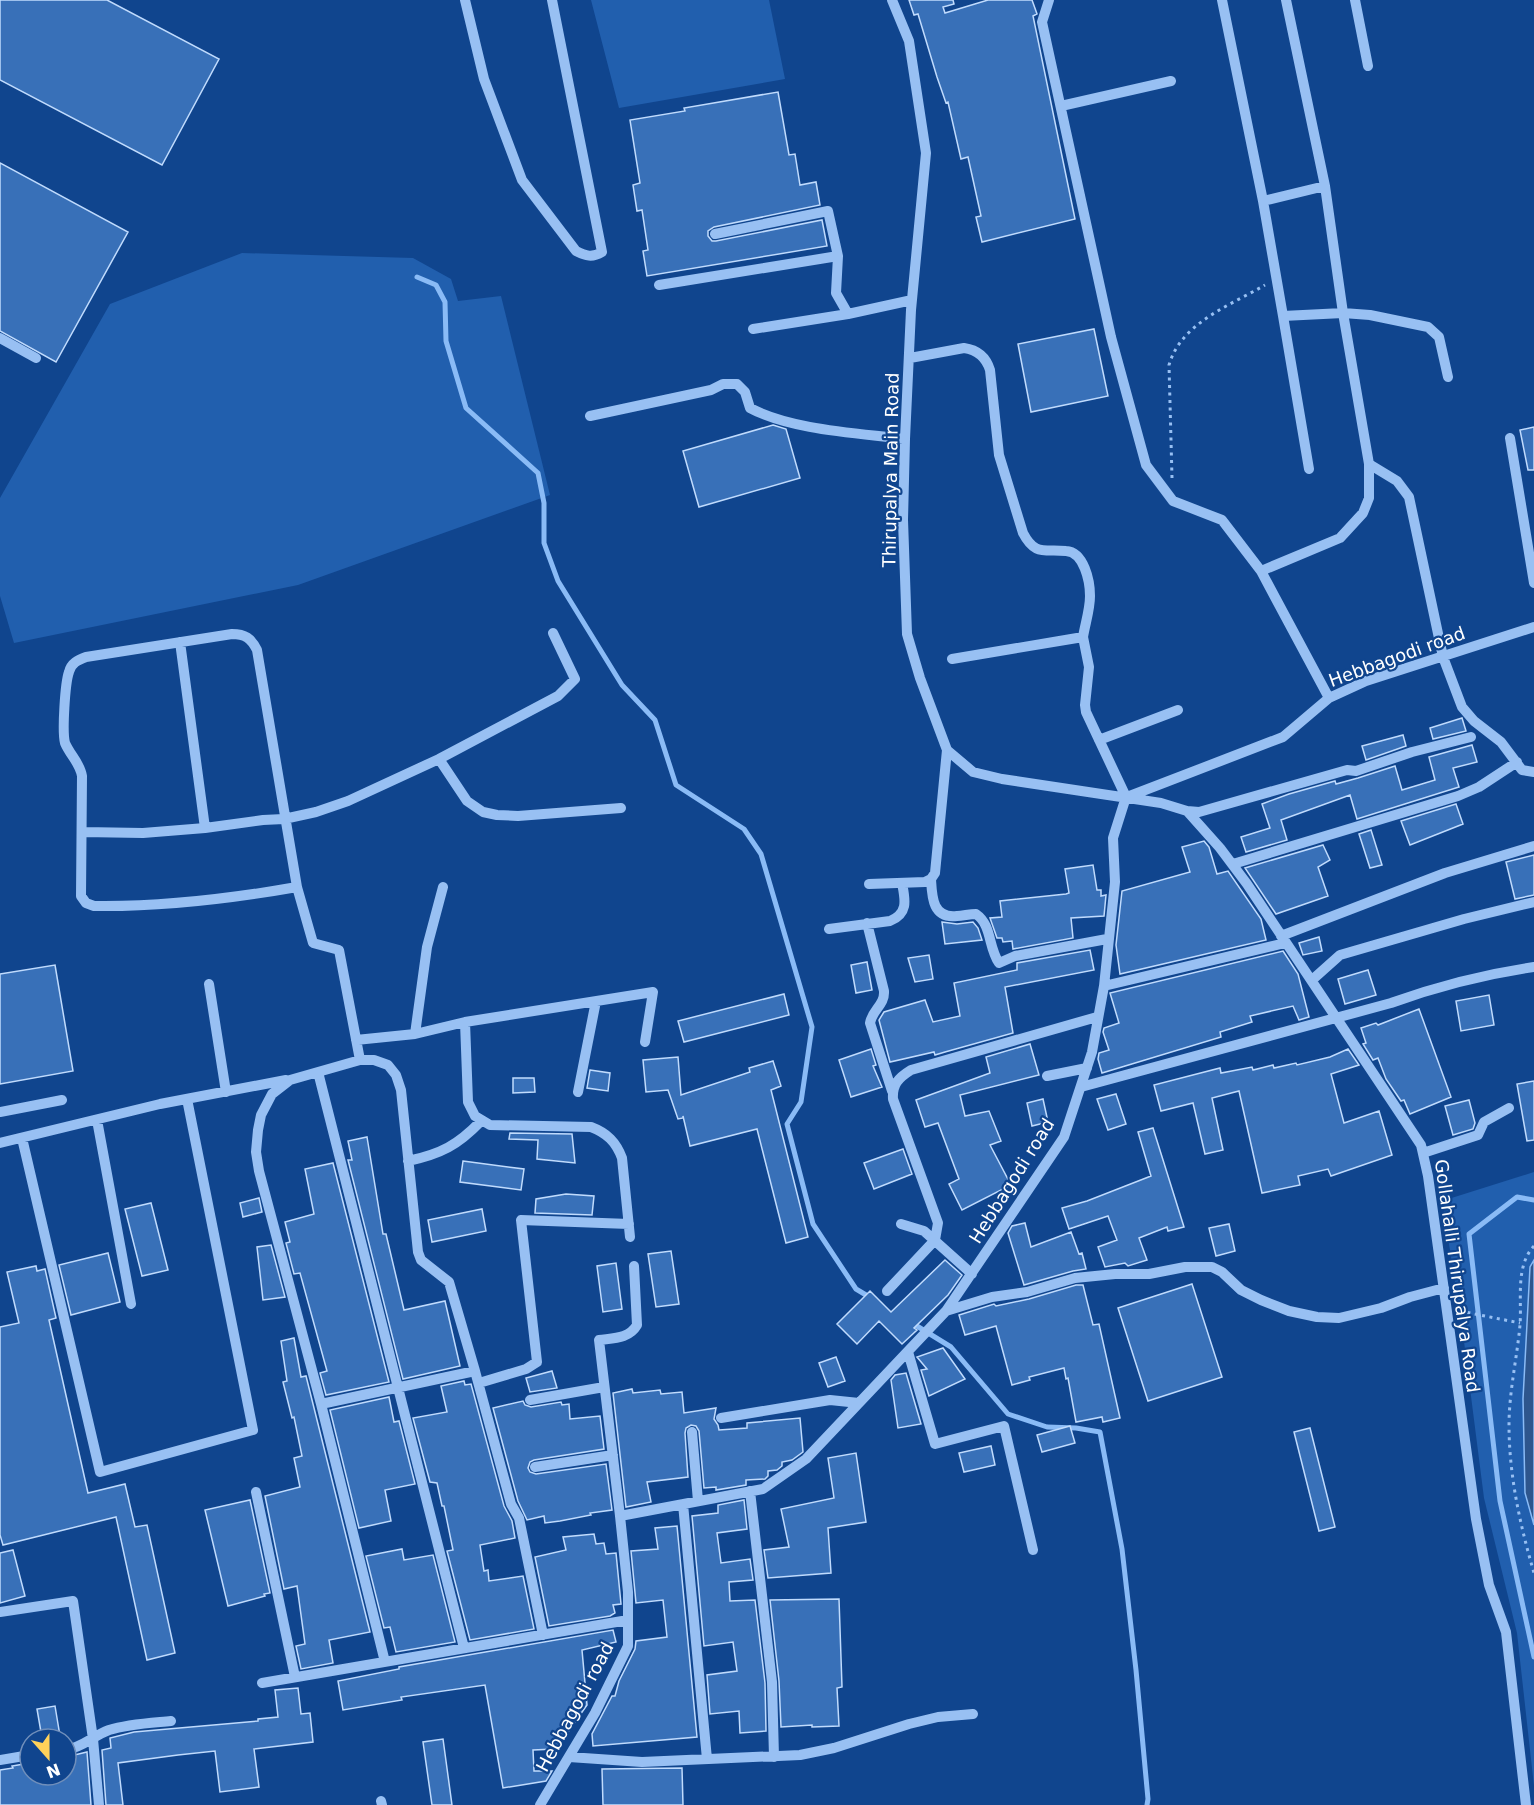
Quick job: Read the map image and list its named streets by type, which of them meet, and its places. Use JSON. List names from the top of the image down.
{
  "streets": {
    "street": ["Thirupalya Main Road", "Hebbagodi road", "Gollahalli Thirupalya Road"]
  },
  "crossings": [
    ["Thirupalya Main Road", "Hebbagodi road"]
  ],
  "north": "bottom"
}
